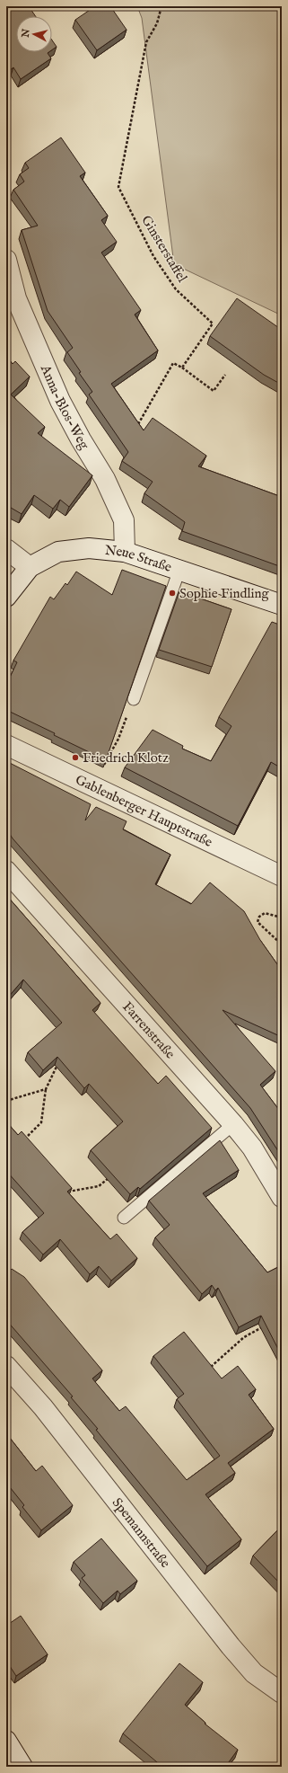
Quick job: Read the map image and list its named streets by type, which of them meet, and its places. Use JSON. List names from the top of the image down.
{
  "streets": {
    "street": [
      "Anna-Blos-Weg",
      "Neue Straße",
      "Gablenberger Hauptstraße",
      "Farrenstraße",
      "Spemannstraße"
    ],
    "path": ["Ginsterstaffel"]
  },
  "crossings": [
    ["Anna-Blos-Weg", "Neue Straße"]
  ],
  "places": ["Sophie Findling", "Friedrich Klotz"],
  "north": "left"
}
